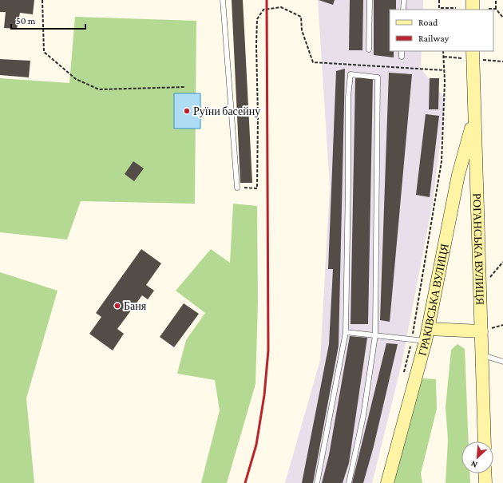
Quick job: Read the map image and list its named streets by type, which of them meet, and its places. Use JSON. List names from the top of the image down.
{
  "streets": {
    "main road": ["РОГАНСЬКА ВУЛИЦЯ", "ГРАКІВСЬКА ВУЛИЦЯ"]
  },
  "crossings": [
    ["РОГАНСЬКА ВУЛИЦЯ", "ГРАКІВСЬКА ВУЛИЦЯ"]
  ],
  "places": ["Руїни басейну", "Баня"],
  "legend": ["Road", "Railway"],
  "scale_bar": "50 m",
  "north": "bottom left"
}
